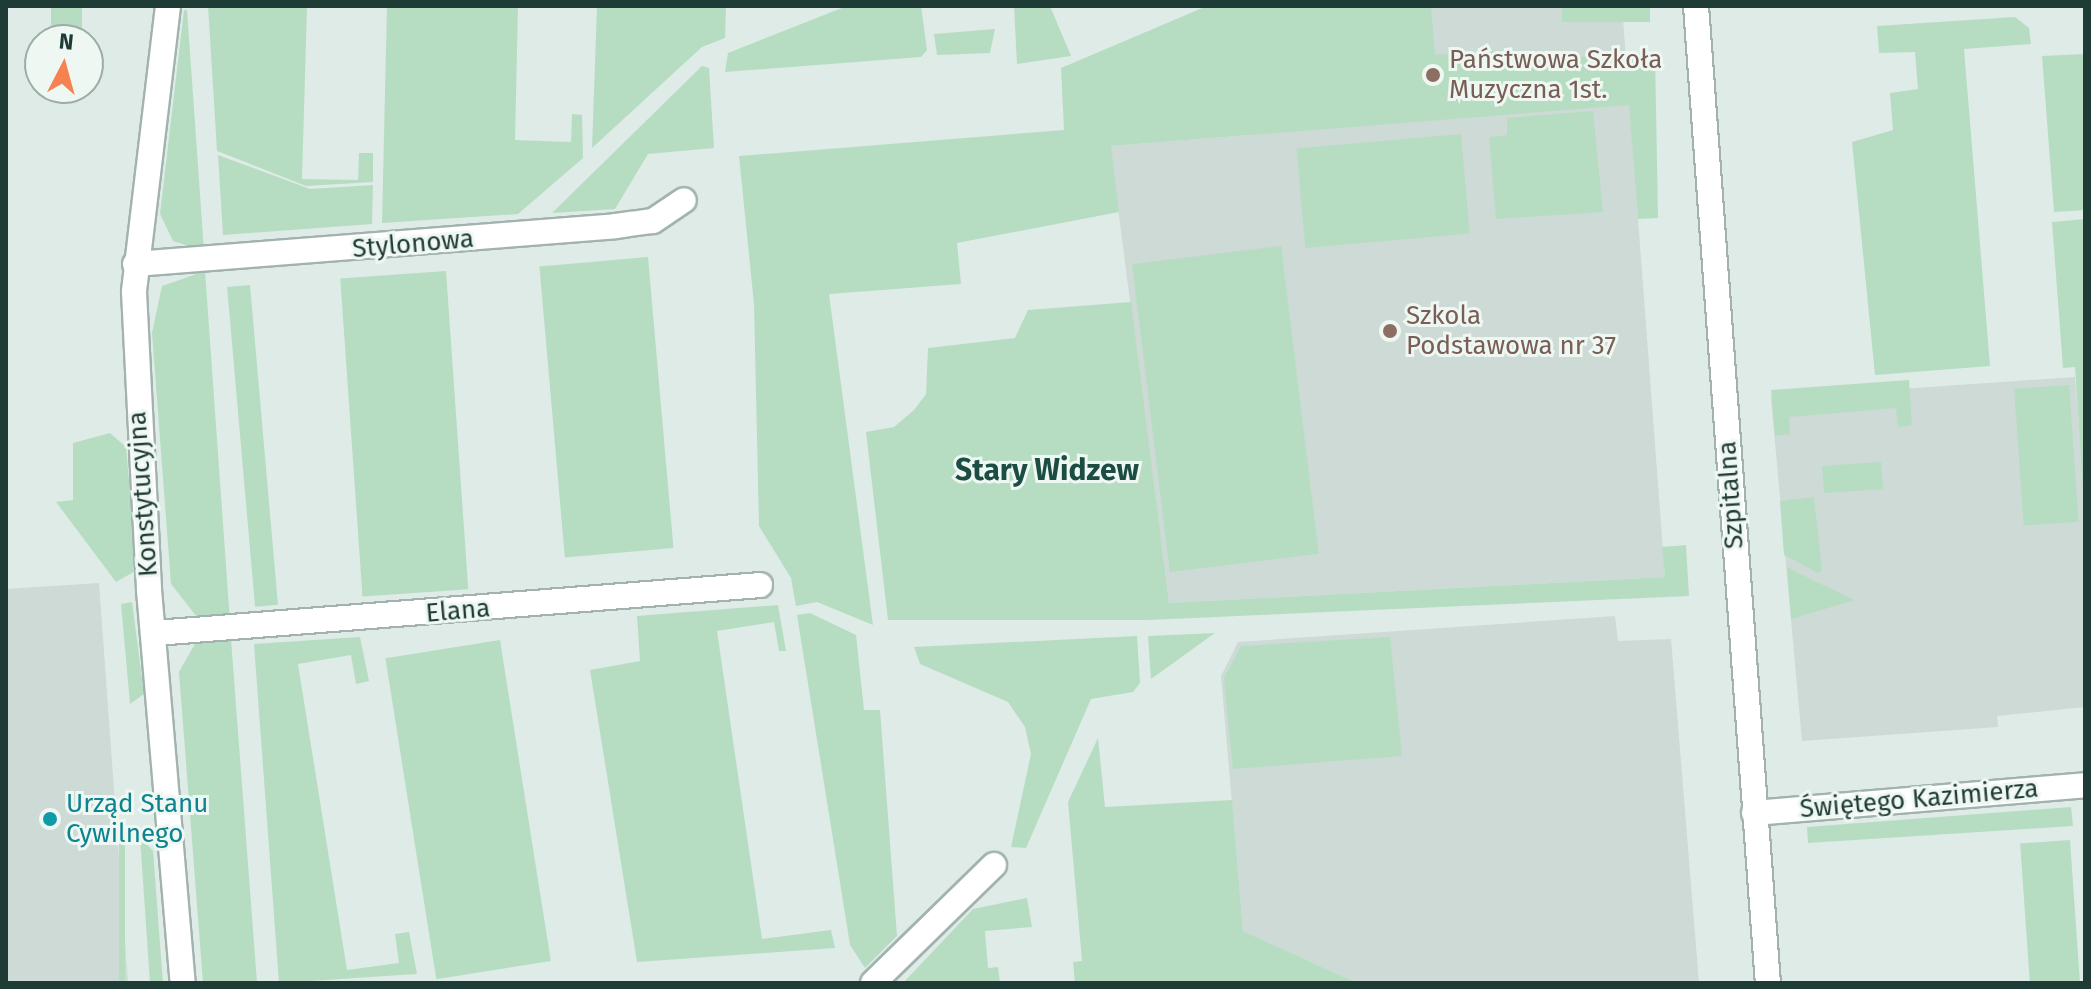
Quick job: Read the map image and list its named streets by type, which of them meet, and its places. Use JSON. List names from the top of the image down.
{
  "streets": {
    "street": [
      "Stylonowa",
      "Konstytucyjna",
      "Szpitalna",
      "Elana",
      "Świętego Kazimierza"
    ]
  },
  "crossings": [
    ["Stylonowa", "Konstytucyjna"],
    ["Konstytucyjna", "Elana"],
    ["Szpitalna", "Świętego Kazimierza"]
  ],
  "districts": ["Stary Widzew"],
  "places": ["Państwowa Szkoła Muzyczna 1st.", "Szkola Podstawowa nr 37", "Urząd Stanu Cywilnego"],
  "north": "top"
}
